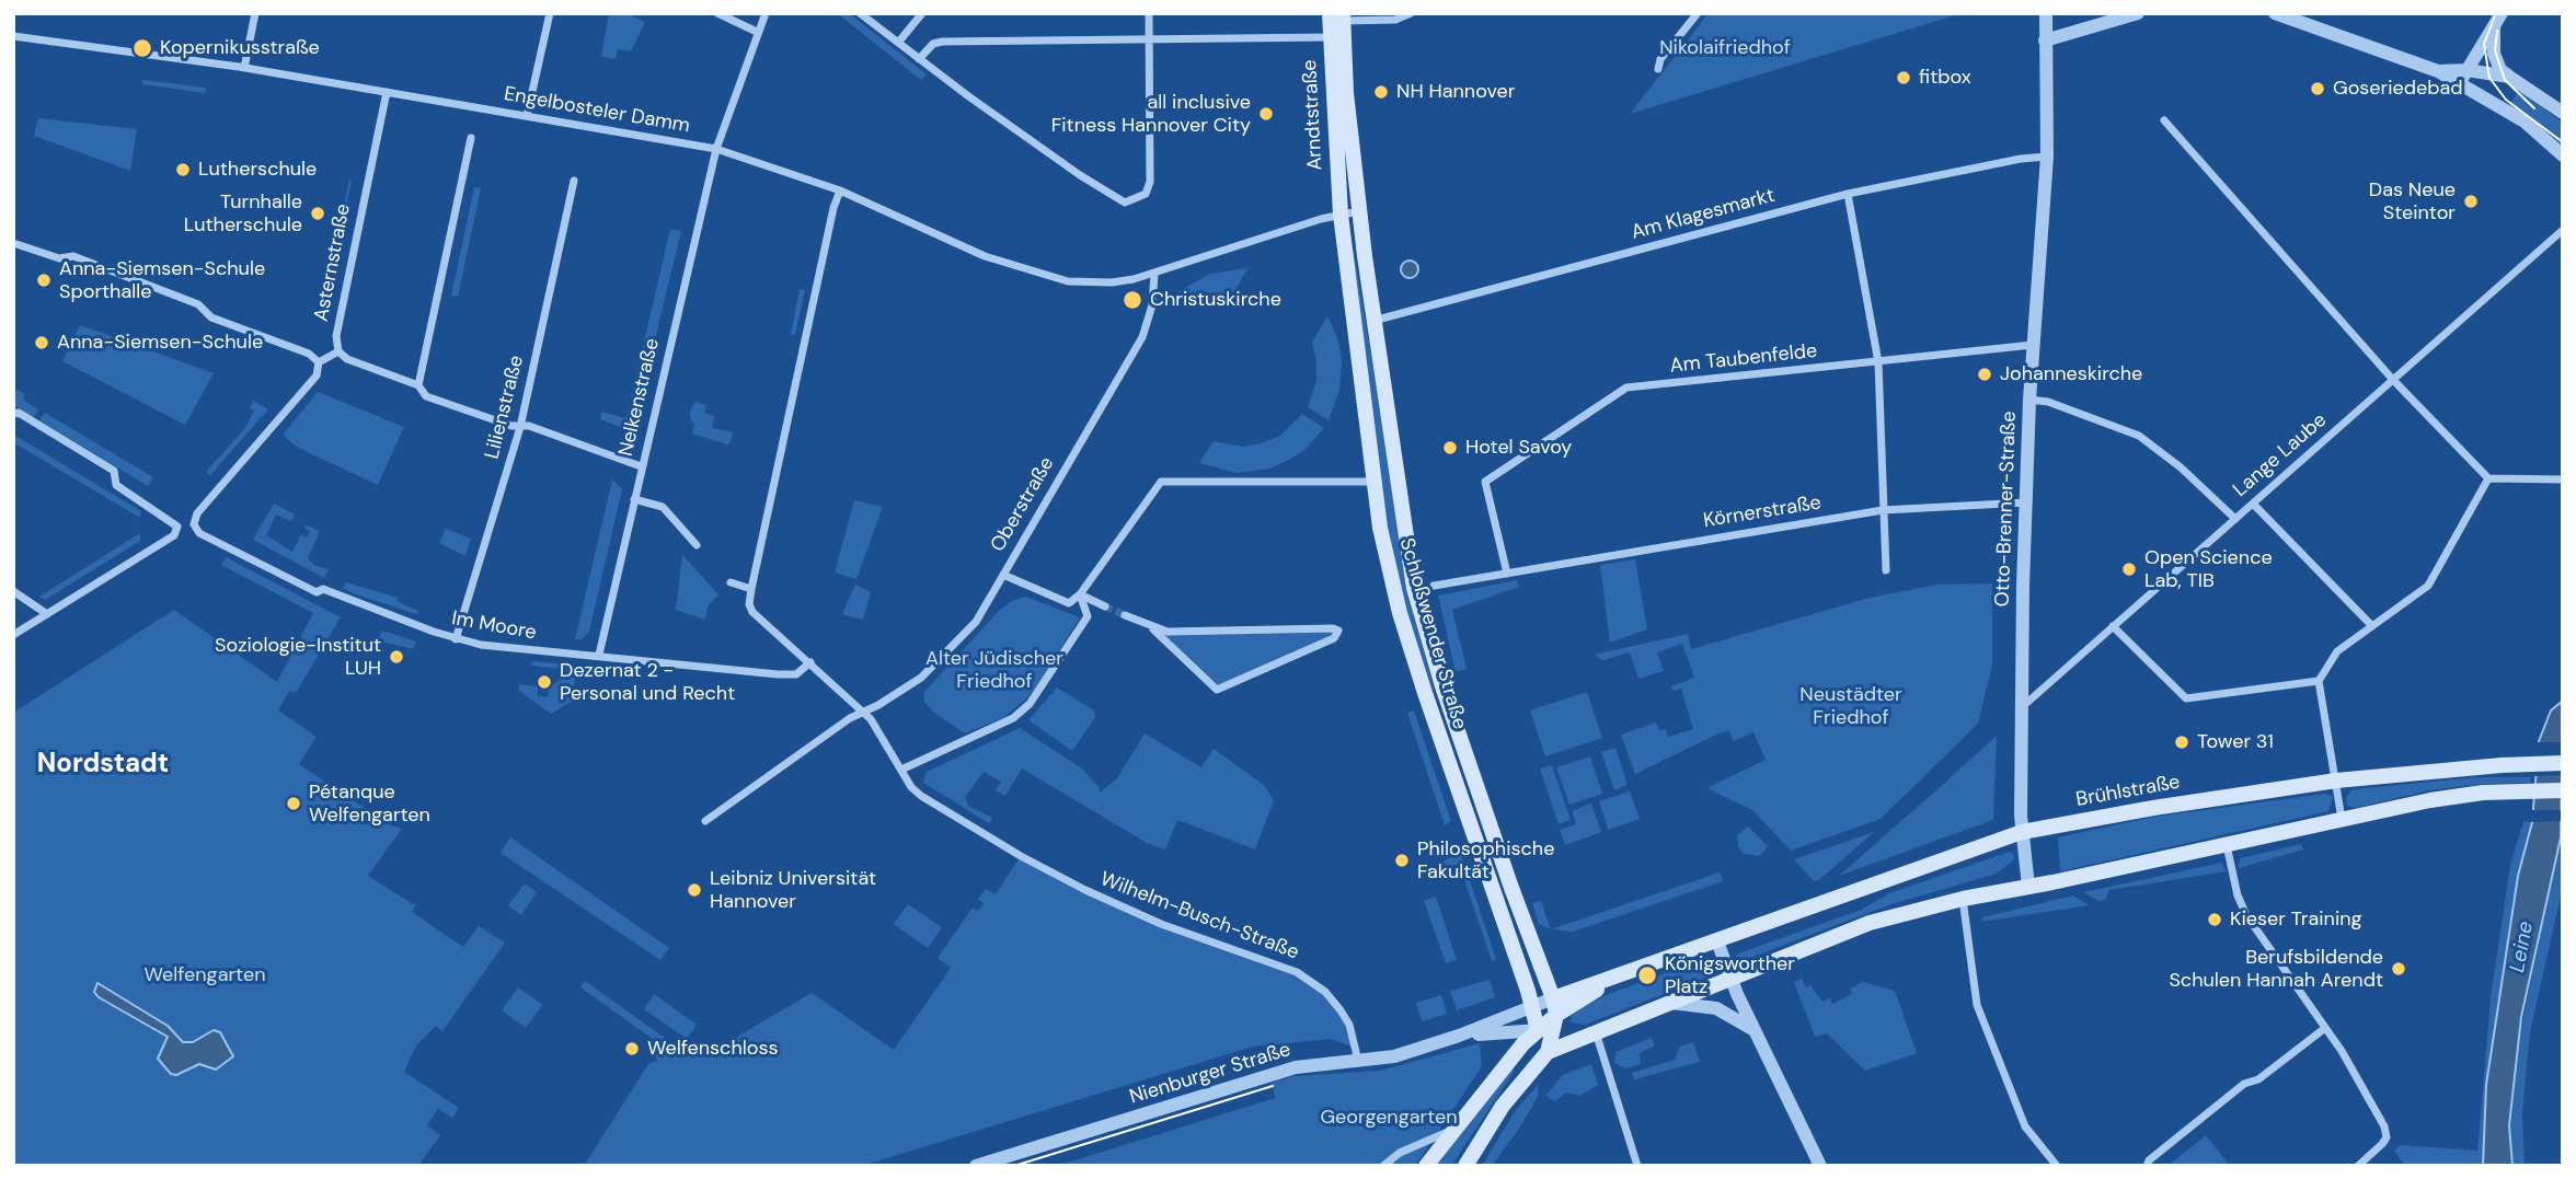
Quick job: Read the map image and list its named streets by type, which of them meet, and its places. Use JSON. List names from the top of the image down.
{
  "streets": {
    "main road": ["Arndtstraße", "Schloßwender Straße", "Brühlstraße"],
    "street": [
      "Engelbosteler Damm",
      "Am Klagesmarkt",
      "Asternstraße",
      "Am Taubenfelde",
      "Nelkenstraße",
      "Lilienstraße",
      "Lange Laube",
      "Oberstraße",
      "Otto-Brenner-Straße",
      "Körnerstraße",
      "Im Moore",
      "Wilhelm-Busch-Straße",
      "Nienburger Straße"
    ]
  },
  "crossings": [
    ["Engelbosteler Damm", "Arndtstraße"],
    ["Engelbosteler Damm", "Asternstraße"],
    ["Engelbosteler Damm", "Nelkenstraße"],
    ["Engelbosteler Damm", "Oberstraße"],
    ["Engelbosteler Damm", "Schloßwender Straße"],
    ["Arndtstraße", "Schloßwender Straße"],
    ["Am Klagesmarkt", "Otto-Brenner-Straße"],
    ["Am Klagesmarkt", "Schloßwender Straße"],
    ["Asternstraße", "Im Moore"],
    ["Am Taubenfelde", "Otto-Brenner-Straße"],
    ["Am Taubenfelde", "Körnerstraße"],
    ["Nelkenstraße", "Im Moore"],
    ["Lilienstraße", "Im Moore"],
    ["Lange Laube", "Otto-Brenner-Straße"],
    ["Oberstraße", "Wilhelm-Busch-Straße"],
    ["Otto-Brenner-Straße", "Körnerstraße"],
    ["Otto-Brenner-Straße", "Brühlstraße"],
    ["Im Moore", "Wilhelm-Busch-Straße"],
    ["Schloßwender Straße", "Nienburger Straße"],
    ["Wilhelm-Busch-Straße", "Nienburger Straße"]
  ],
  "districts": ["Nordstadt"],
  "water": ["Leine"],
  "parks": [
    "Nikolaifriedhof",
    "Alter Jüdischer Friedhof",
    "Neustädter Friedhof",
    "Welfengarten",
    "Georgengarten"
  ],
  "places": [
    "Kopernikusstraße",
    "fitbox",
    "Goseriedebad",
    "NH Hannover",
    "all inclusive Fitness Hannover City",
    "Lutherschule",
    "Das Neue Steintor",
    "Turnhalle Lutherschule",
    "Anna-Siemsen-Schule Sporthalle",
    "Christuskirche",
    "Anna-Siemsen-Schule",
    "Johanneskirche",
    "Hotel Savoy",
    "Open Science Lab, TIB",
    "Soziologie-Institut LUH",
    "Dezernat 2 - Personal und Recht",
    "Tower 31",
    "Pétanque Welfengarten",
    "Philosophische Fakultät",
    "Leibniz Universität Hannover",
    "Kieser Training",
    "Berufsbildende Schulen Hannah Arendt",
    "Königsworther Platz",
    "Welfenschloss"
  ]
}
